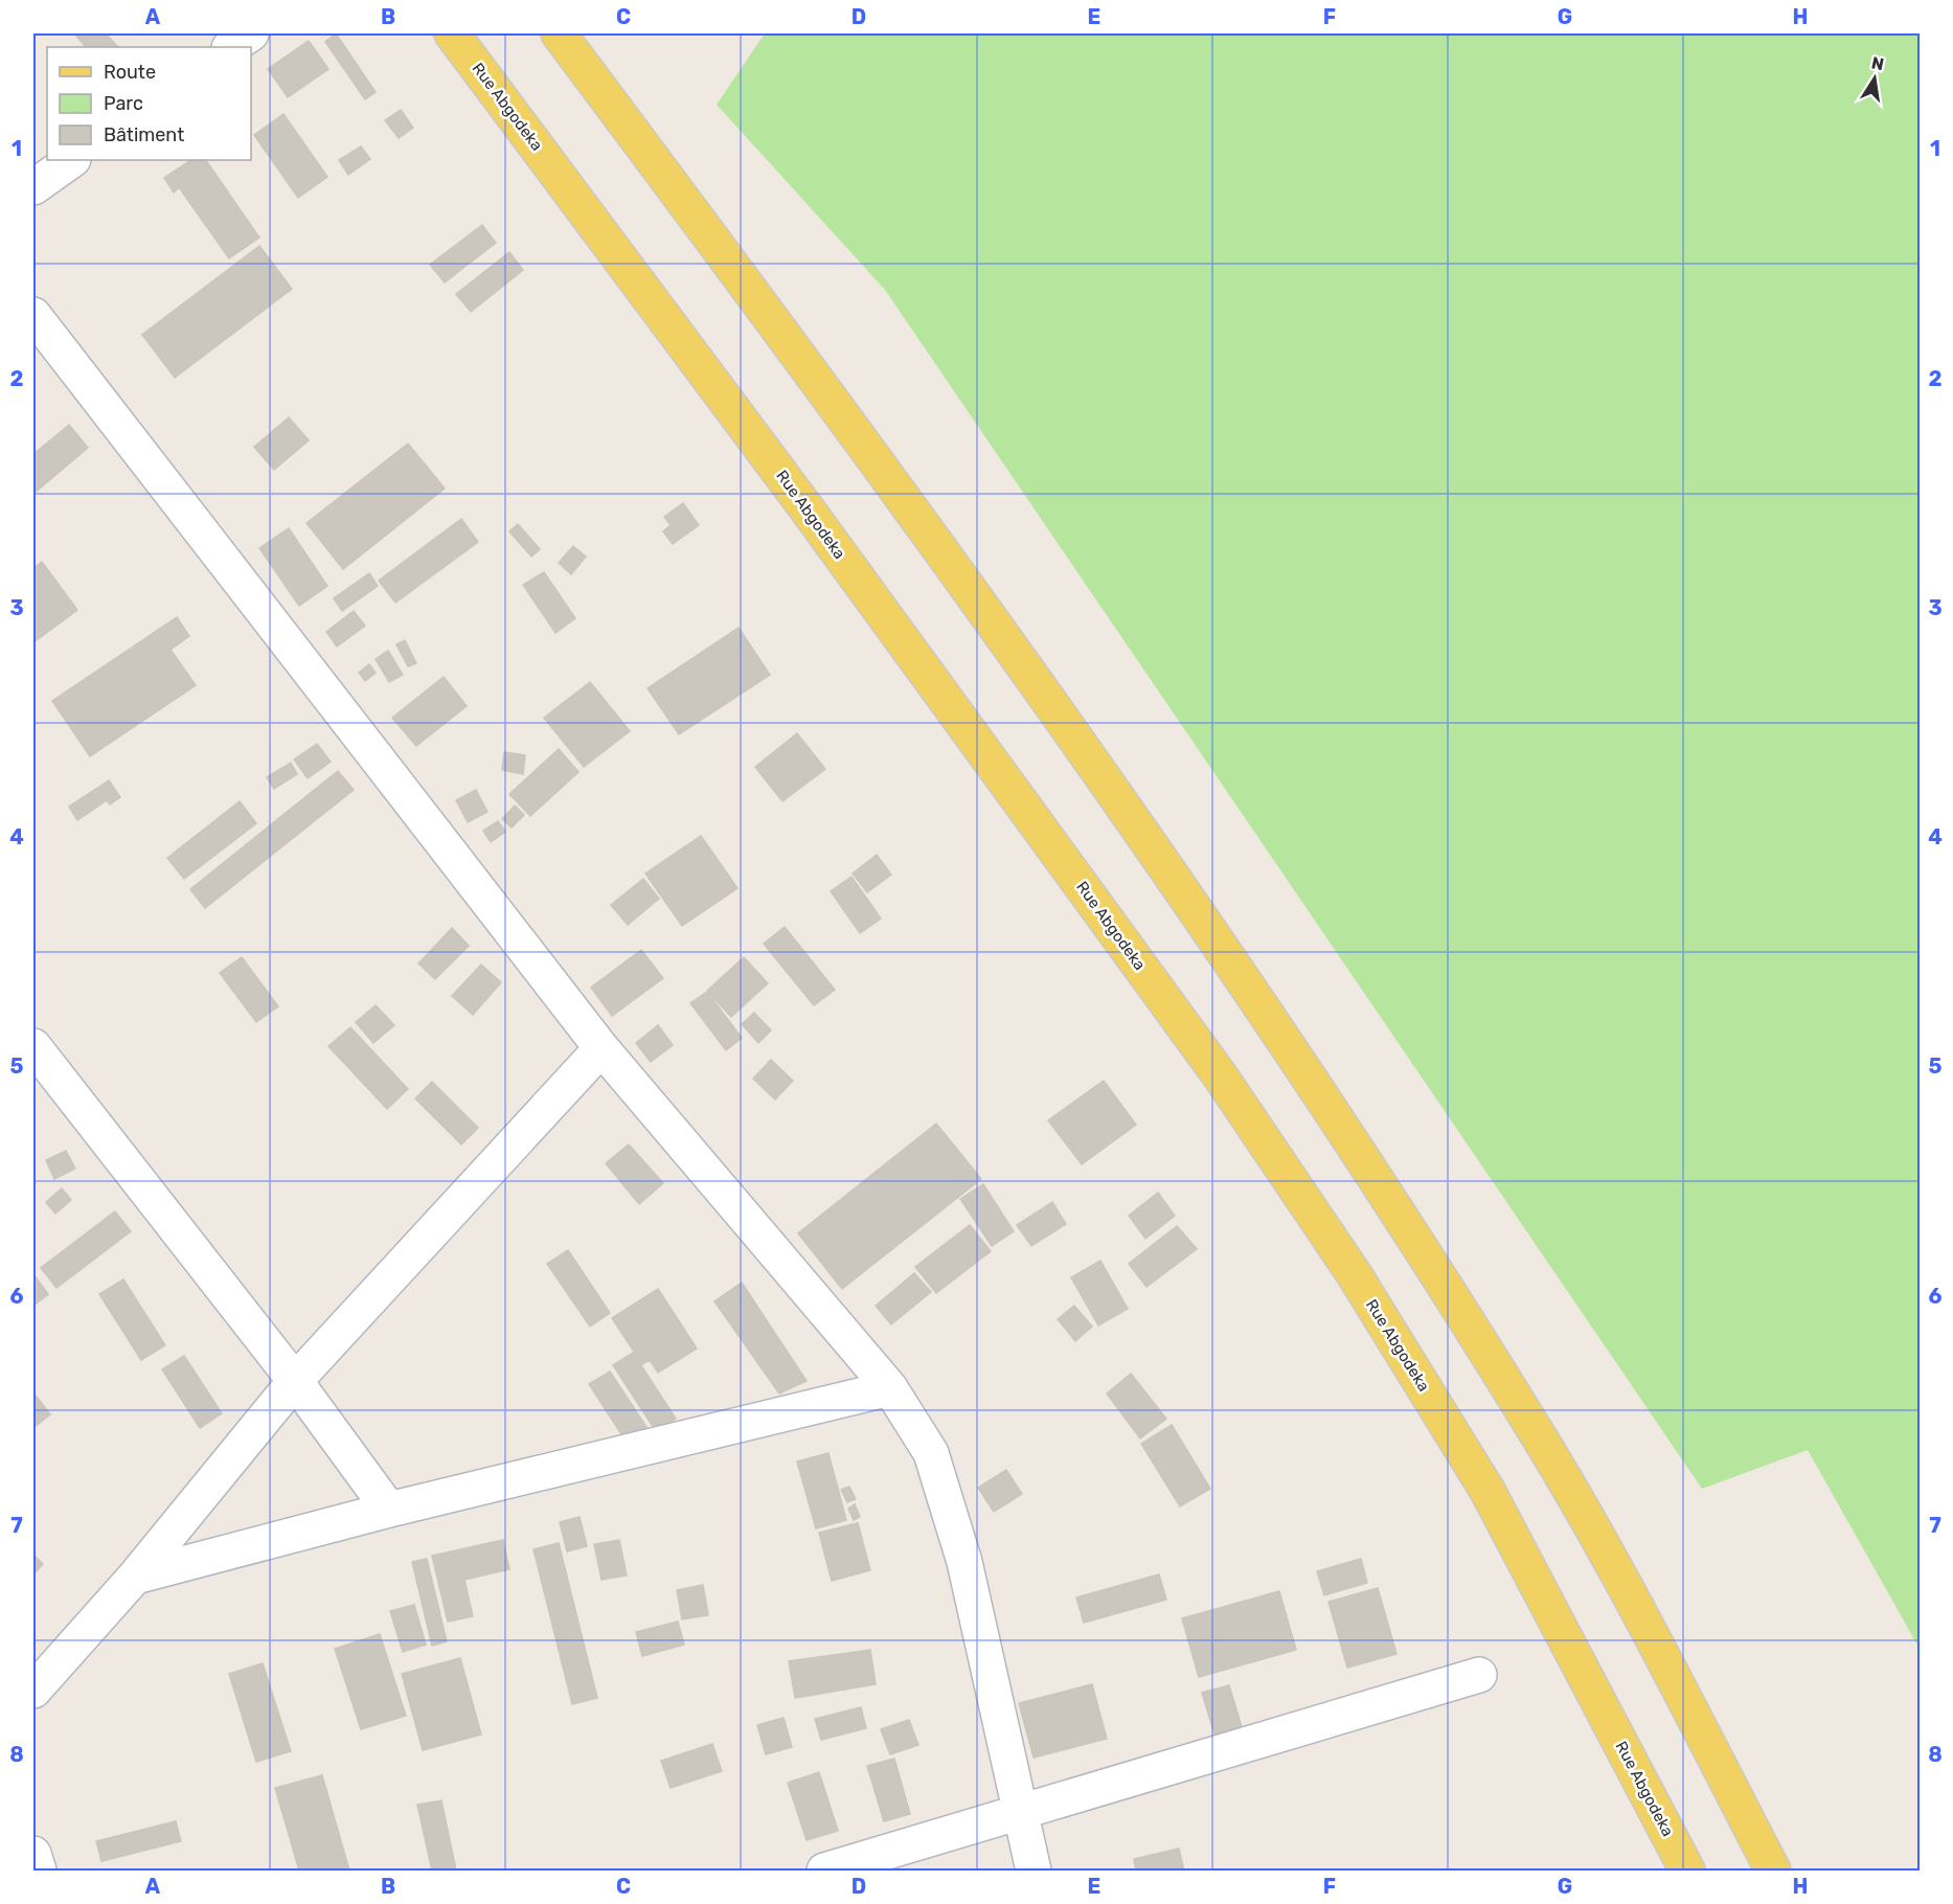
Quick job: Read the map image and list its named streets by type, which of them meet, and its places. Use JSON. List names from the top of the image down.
{
  "streets": {
    "main road": ["Rue Abgodeka"]
  },
  "legend": ["Route", "Parc", "Bâtiment"],
  "north": "top",
  "grid": {
    "columns": [
      "A",
      "B",
      "C",
      "D",
      "E",
      "F",
      "G",
      "H"
    ],
    "rows": [
      "1",
      "2",
      "3",
      "4",
      "5",
      "6",
      "7",
      "8"
    ]
  }
}
